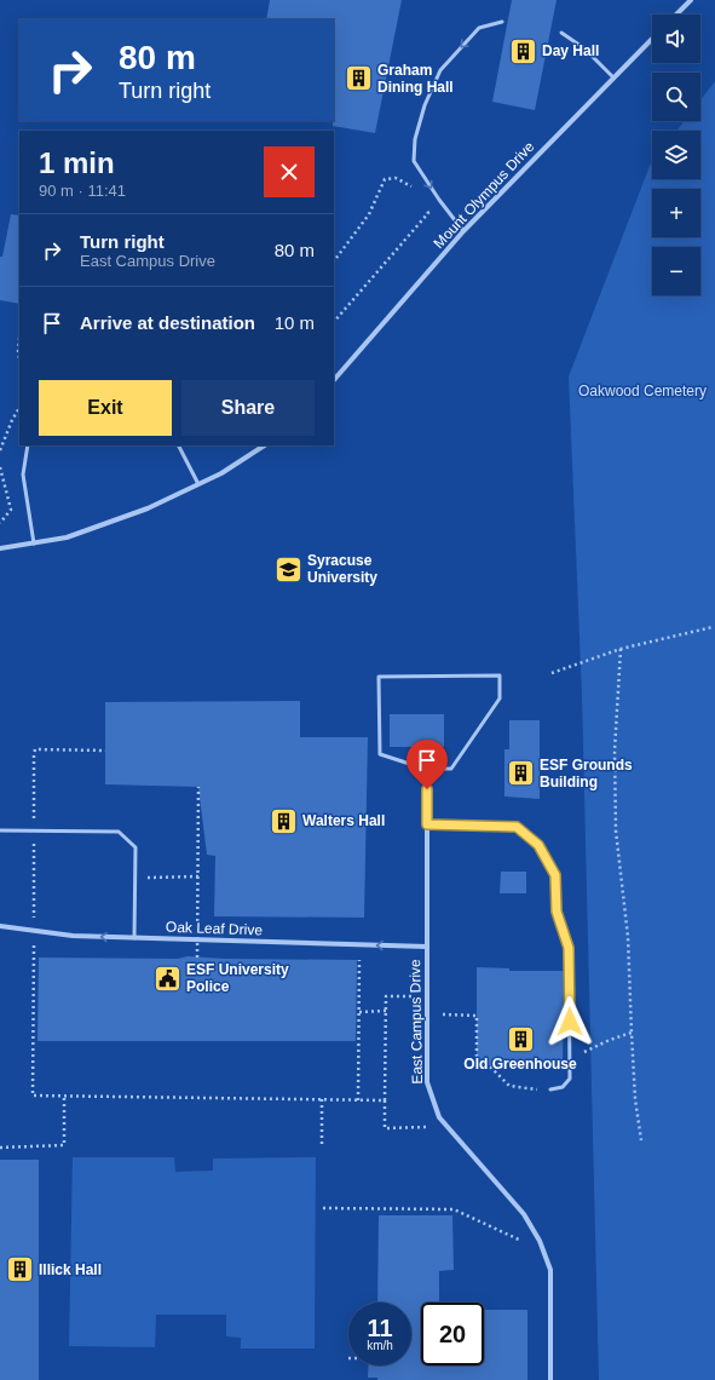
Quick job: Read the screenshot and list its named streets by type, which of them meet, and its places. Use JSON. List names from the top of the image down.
{
  "streets": {
    "street": ["Mount Olympus Drive", "Oak Leaf Drive", "East Campus Drive"]
  },
  "crossings": [
    ["Oak Leaf Drive", "East Campus Drive"]
  ],
  "one_way": ["Oak Leaf Drive"],
  "parks": ["Oakwood Cemetery"],
  "places": {
    "building": [
      "Day Hall",
      "Graham Dining Hall",
      "ESF Grounds Building",
      "Walters Hall",
      "Old Greenhouse",
      "Illick Hall"
    ],
    "school or university": ["Syracuse University"],
    "public building": ["ESF University Police"]
  },
  "page": {
    "map_buttons": ["+", "−"],
    "turn": ["80 m", "Turn right"],
    "heading": ["1 min", "90 m · 11:41"],
    "list": [
      {
        "name": "Turn right",
        "note": "East Campus Drive",
        "value": "80 m"
      },
      {
        "name": "Arrive at destination",
        "value": "10 m"
      }
    ],
    "buttons": ["Exit", "Share"],
    "speed": "11 km/h",
    "limit": "20"
  }
}
